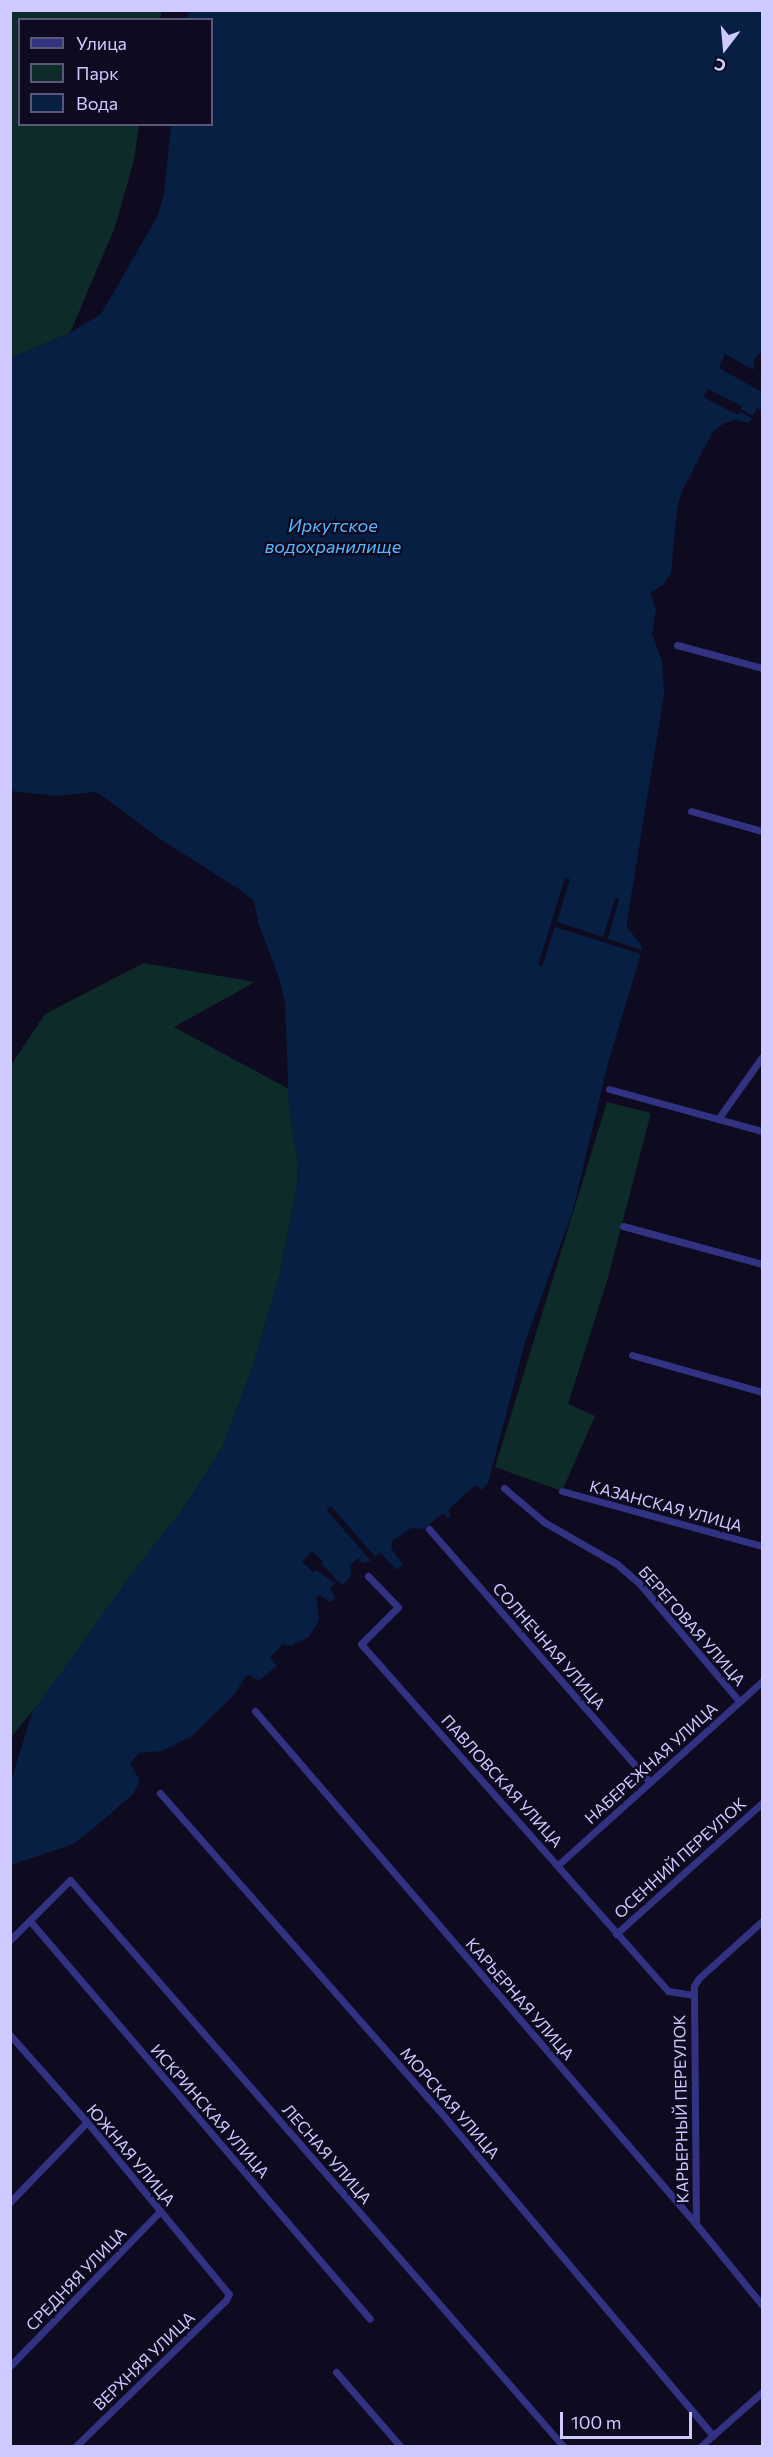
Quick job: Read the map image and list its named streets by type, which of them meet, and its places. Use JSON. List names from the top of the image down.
{
  "streets": {
    "street": [
      "КАЗАНСКАЯ УЛИЦА",
      "БЕРЕГОВАЯ УЛИЦА",
      "СОЛНЕЧНАЯ УЛИЦА",
      "НАБЕРЕЖНАЯ УЛИЦА",
      "ПАВЛОВСКАЯ УЛИЦА",
      "ОСЕННИЙ ПЕРЕУЛОК",
      "КАРЬЕРНАЯ УЛИЦА",
      "МОРСКАЯ УЛИЦА",
      "КАРЬЕРНЫЙ ПЕРЕУЛОК",
      "ИСКРИНСКАЯ УЛИЦА",
      "ЛЕСНАЯ УЛИЦА",
      "ЮЖНАЯ УЛИЦА",
      "СРЕДНЯЯ УЛИЦА",
      "ВЕРХНЯЯ УЛИЦА"
    ]
  },
  "crossings": [
    ["БЕРЕГОВАЯ УЛИЦА", "НАБЕРЕЖНАЯ УЛИЦА"],
    ["СОЛНЕЧНАЯ УЛИЦА", "НАБЕРЕЖНАЯ УЛИЦА"],
    ["НАБЕРЕЖНАЯ УЛИЦА", "ПАВЛОВСКАЯ УЛИЦА"],
    ["ПАВЛОВСКАЯ УЛИЦА", "ОСЕННИЙ ПЕРЕУЛОК"],
    ["ПАВЛОВСКАЯ УЛИЦА", "КАРЬЕРНЫЙ ПЕРЕУЛОК"],
    ["КАРЬЕРНАЯ УЛИЦА", "КАРЬЕРНЫЙ ПЕРЕУЛОК"],
    ["ИСКРИНСКАЯ УЛИЦА", "ЛЕСНАЯ УЛИЦА"],
    ["ЮЖНАЯ УЛИЦА", "СРЕДНЯЯ УЛИЦА"],
    ["ЮЖНАЯ УЛИЦА", "ВЕРХНЯЯ УЛИЦА"]
  ],
  "water": ["Иркутское водохранилище"],
  "legend": ["Улица", "Парк", "Вода"],
  "scale_bar": "100 m",
  "north": "bottom"
}
